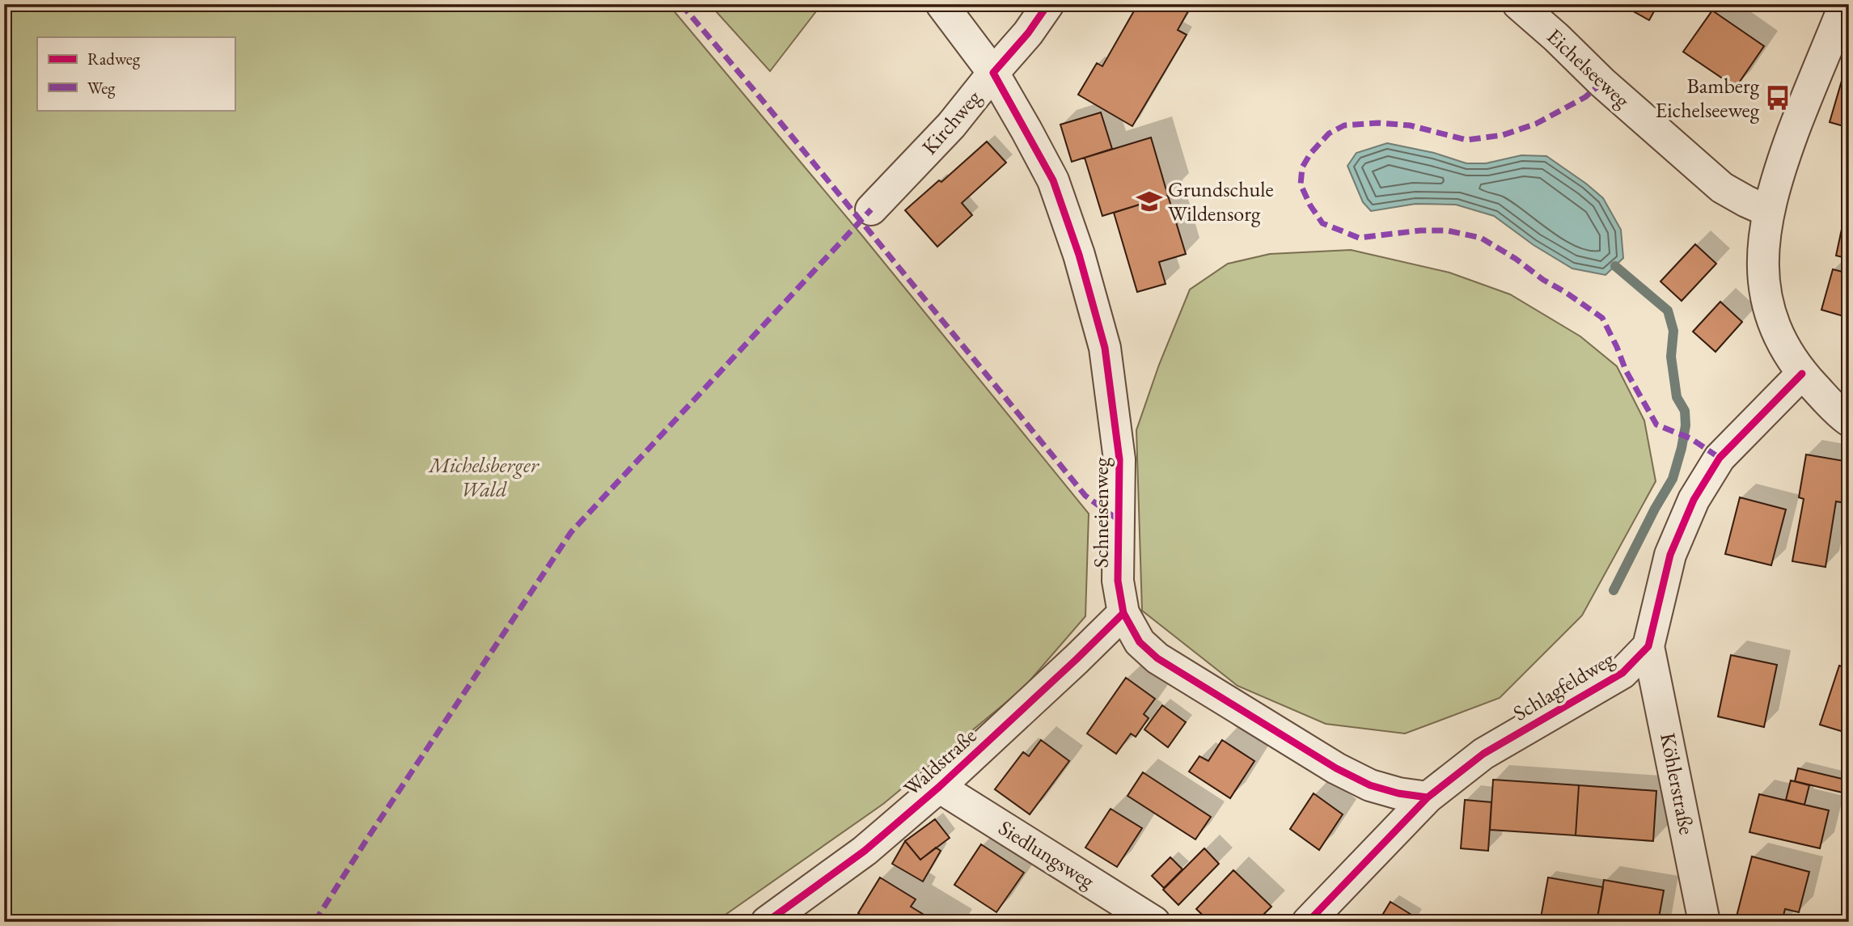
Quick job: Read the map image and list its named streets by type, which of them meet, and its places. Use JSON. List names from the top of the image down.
{
  "streets": {
    "street": [
      "Eichelseeweg",
      "Kirchweg",
      "Schneisenweg",
      "Schlagfeldweg",
      "Waldstraße",
      "Köhlerstraße",
      "Siedlungsweg"
    ]
  },
  "crossings": [
    ["Kirchweg", "Schneisenweg"],
    ["Schneisenweg", "Schlagfeldweg"],
    ["Schneisenweg", "Waldstraße"],
    ["Schlagfeldweg", "Köhlerstraße"],
    ["Waldstraße", "Siedlungsweg"]
  ],
  "parks": ["Michelsberger Wald"],
  "places": {
    "bus stop": ["Bamberg Eichelseeweg"],
    "school or university": ["Grundschule Wildensorg"]
  },
  "legend": ["Radweg", "Weg"]
}
